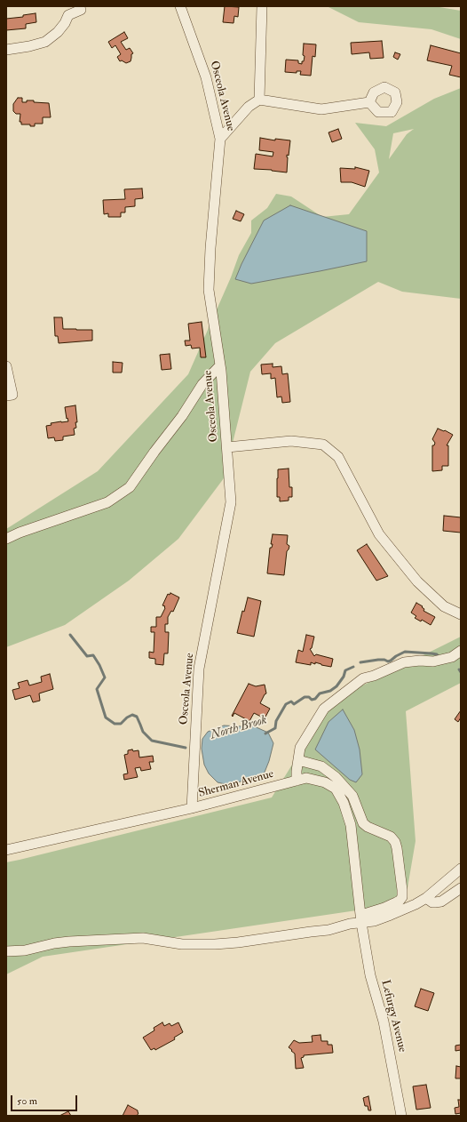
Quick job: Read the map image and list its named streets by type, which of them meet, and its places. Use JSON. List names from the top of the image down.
{
  "streets": {
    "street": ["Osceola Avenue", "Sherman Avenue", "Lefurgy Avenue"]
  },
  "crossings": [
    ["Osceola Avenue", "Sherman Avenue"],
    ["Sherman Avenue", "Lefurgy Avenue"]
  ],
  "water": ["North Brook"],
  "scale_bar": "50 m"
}
